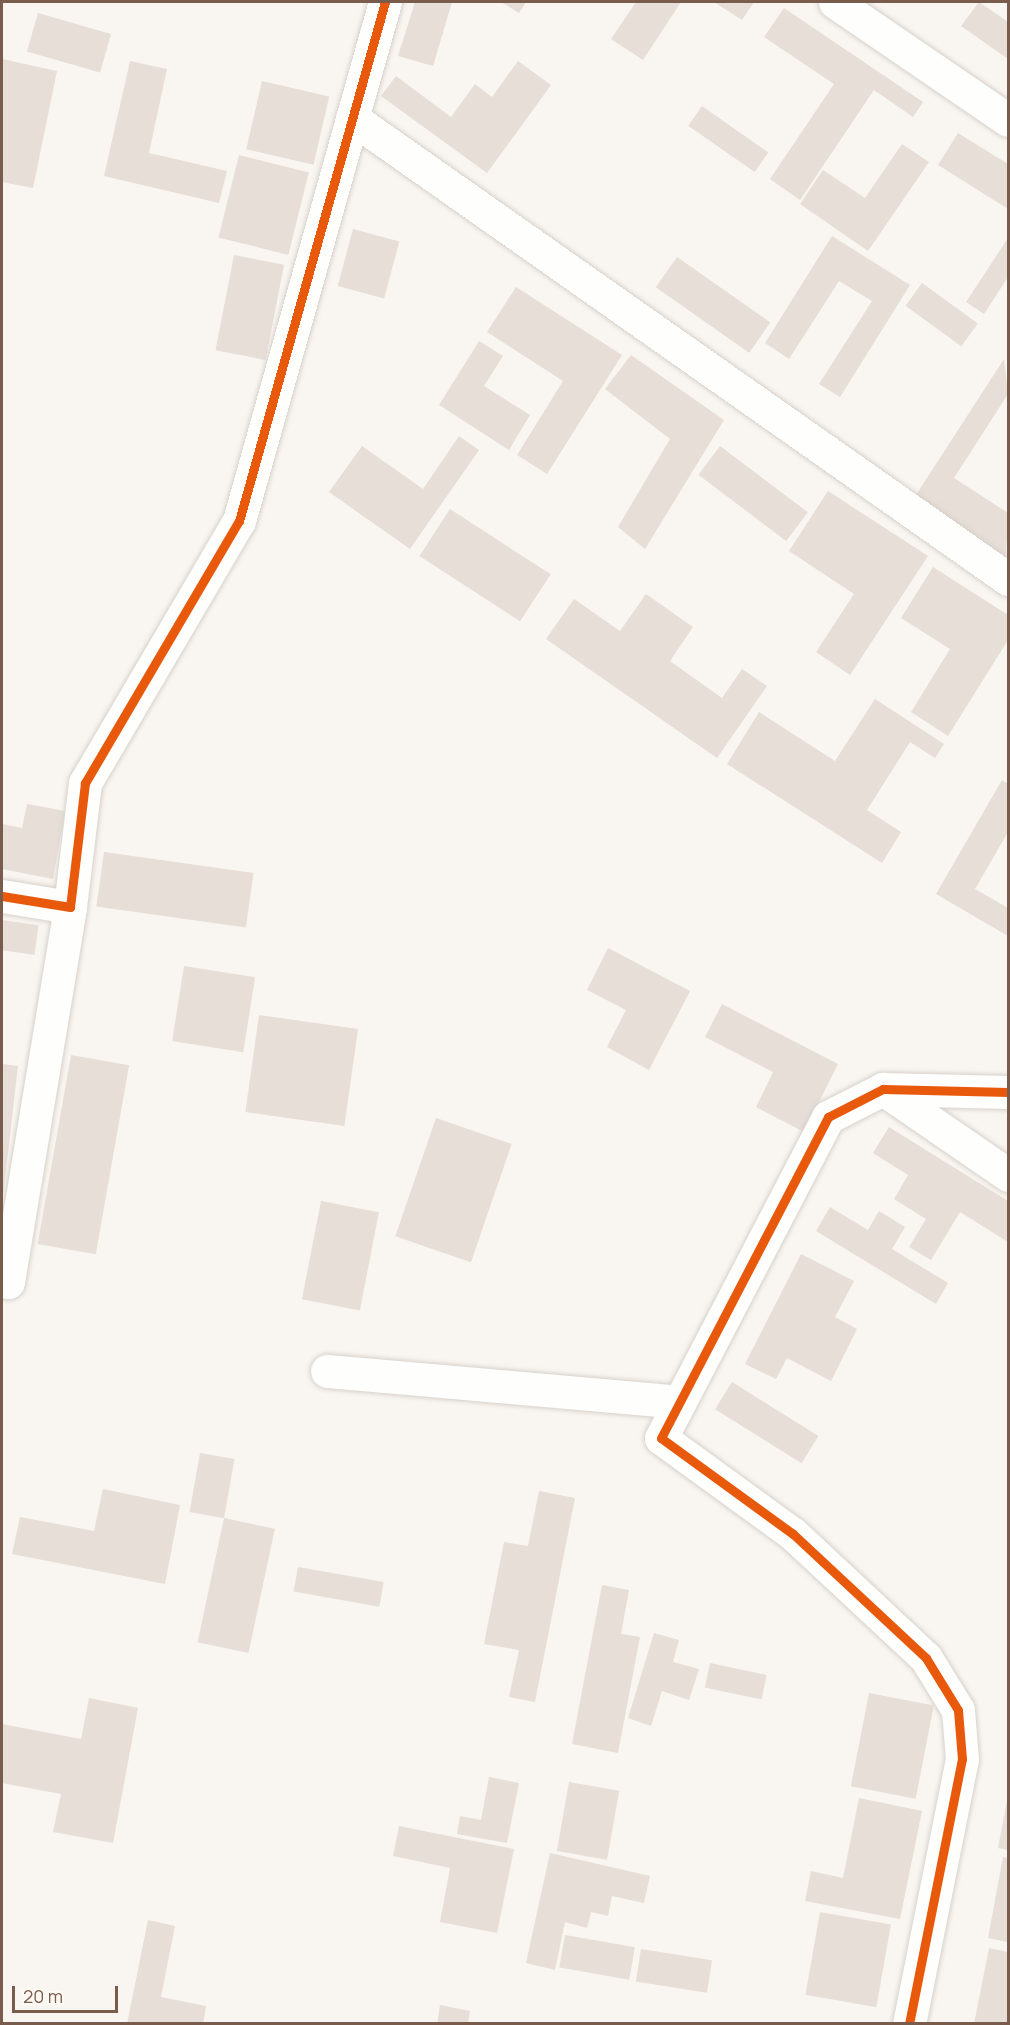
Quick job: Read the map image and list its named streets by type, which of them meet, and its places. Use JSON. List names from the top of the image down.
{
  "scale_bar": "20 m"
}
